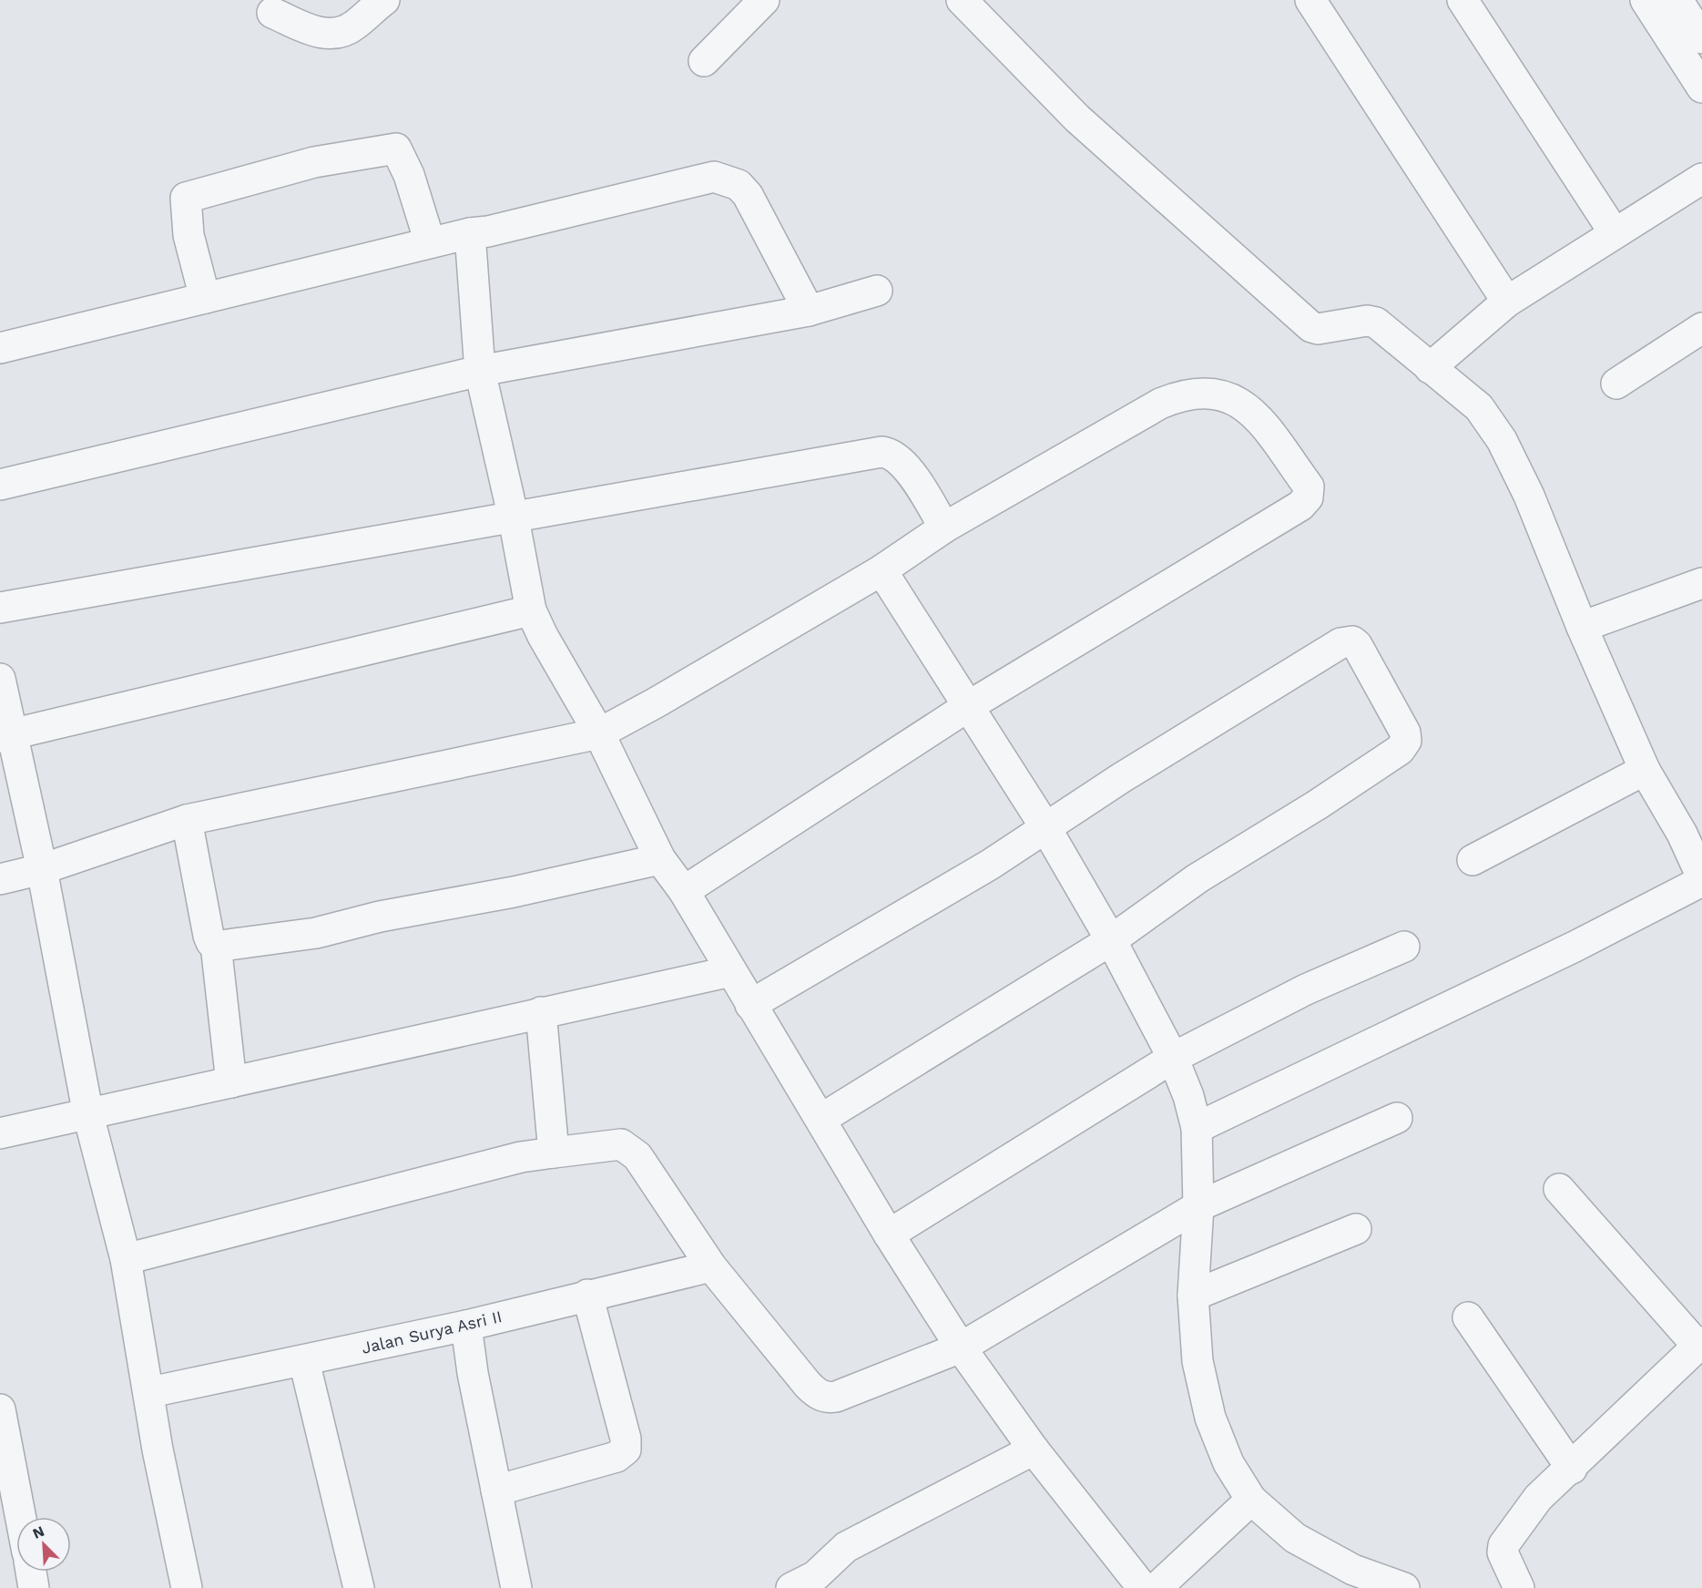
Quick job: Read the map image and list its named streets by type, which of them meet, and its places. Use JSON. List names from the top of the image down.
{
  "streets": {
    "street": ["Jalan Surya Asri II"]
  },
  "north": "top left"
}
